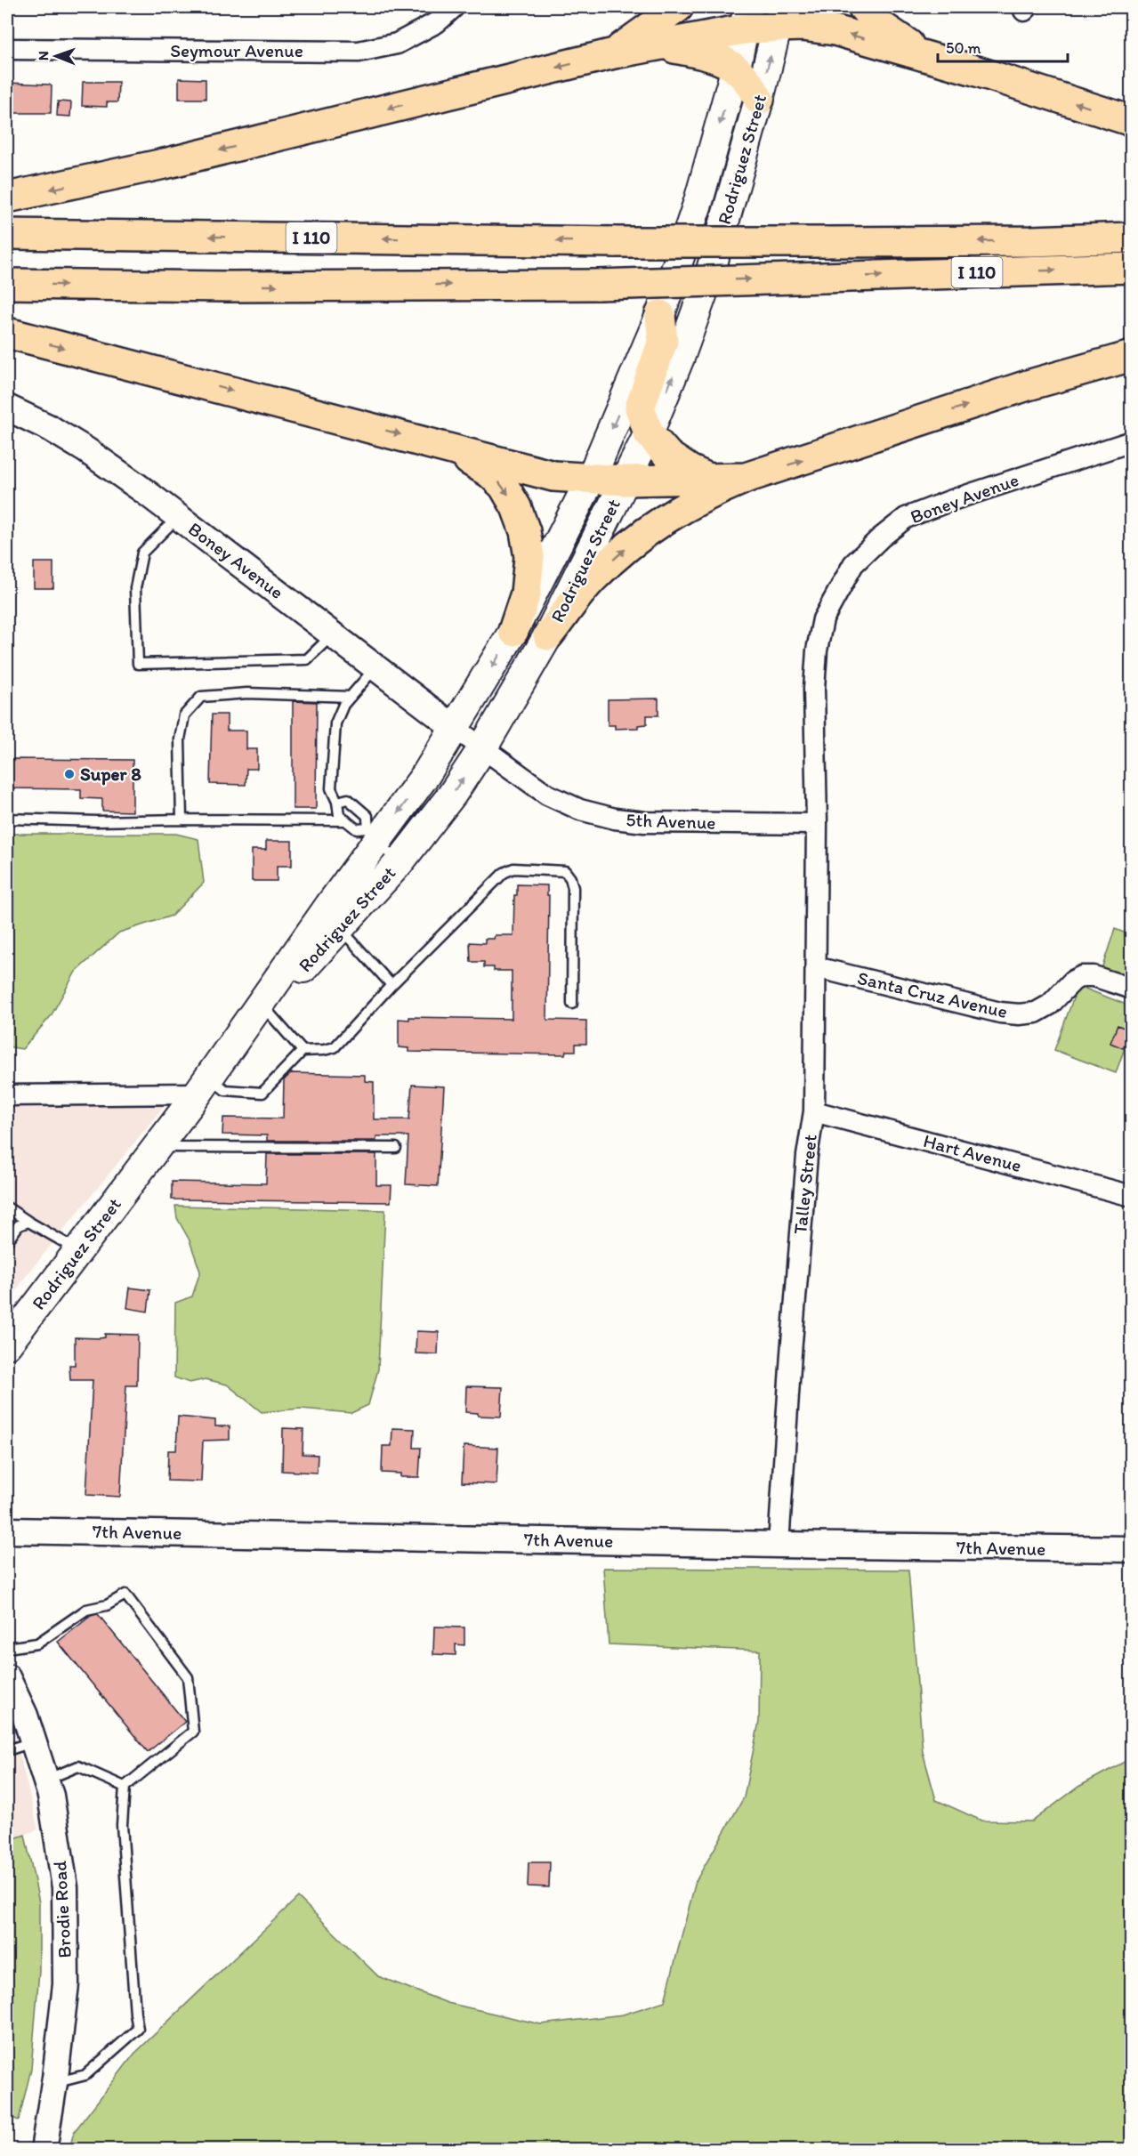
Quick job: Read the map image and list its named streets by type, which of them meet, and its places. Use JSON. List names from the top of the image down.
{
  "streets": {
    "highway": ["I 110"],
    "main road": ["Rodriguez Street"],
    "street": [
      "Seymour Avenue",
      "Boney Avenue",
      "5th Avenue",
      "Santa Cruz Avenue",
      "Hart Avenue",
      "Talley Street",
      "7th Avenue",
      "Brodie Road"
    ]
  },
  "crossings": [
    ["Rodriguez Street", "Boney Avenue"],
    ["Rodriguez Street", "5th Avenue"],
    ["Boney Avenue", "5th Avenue"],
    ["Boney Avenue", "Talley Street"],
    ["5th Avenue", "Talley Street"],
    ["Santa Cruz Avenue", "Talley Street"],
    ["Hart Avenue", "Talley Street"],
    ["Talley Street", "7th Avenue"]
  ],
  "places": ["Super 8"],
  "scale_bar": "50 m",
  "north": "left"
}
